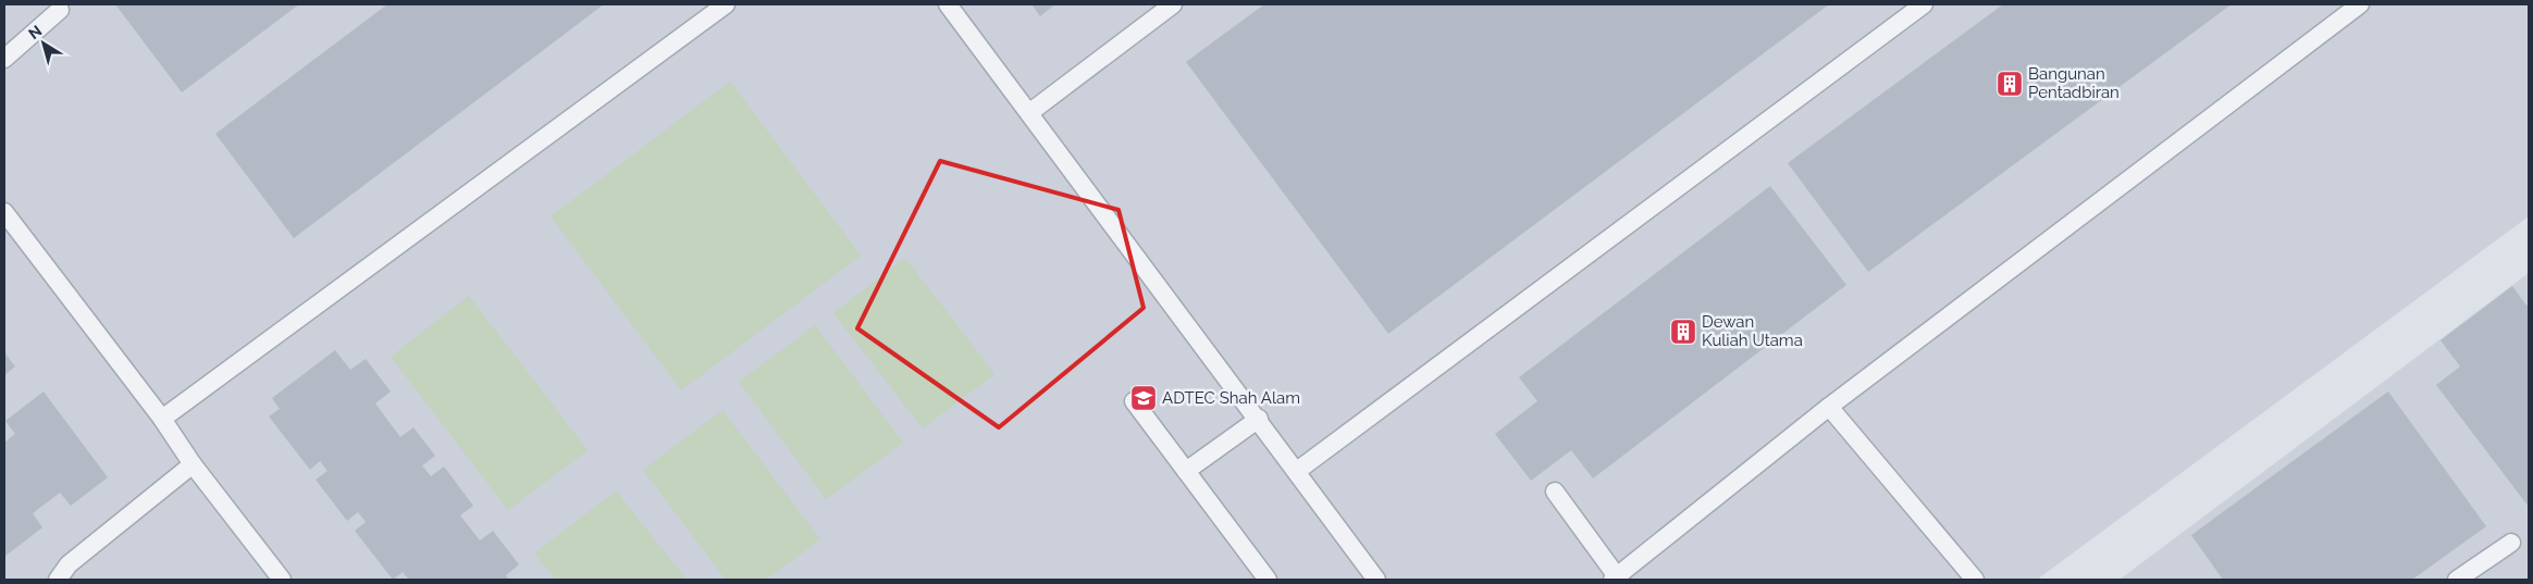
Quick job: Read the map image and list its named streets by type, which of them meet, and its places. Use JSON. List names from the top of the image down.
{
  "places": {
    "building": ["Bangunan Pentadbiran", "Dewan Kuliah Utama"],
    "school or university": ["ADTEC Shah Alam"]
  },
  "north": "top left"
}
